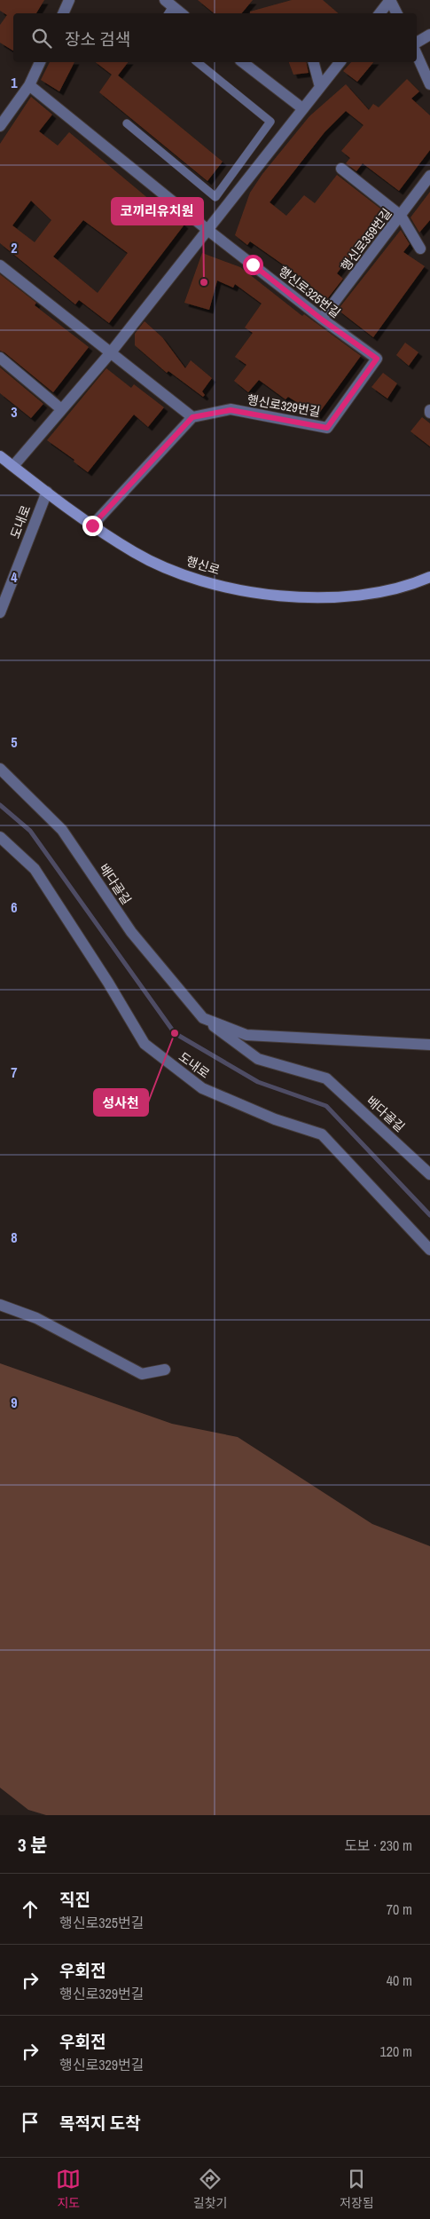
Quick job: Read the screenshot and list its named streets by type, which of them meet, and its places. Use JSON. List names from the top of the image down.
{
  "streets": {
    "main road": ["행신로"],
    "street": [
      "행신로359번길",
      "행신로325번길",
      "행신로329번길",
      "도내로",
      "배다골길"
    ]
  },
  "crossings": [
    ["행신로359번길", "행신로325번길"],
    ["행신로325번길", "행신로329번길"],
    ["도내로", "행신로"]
  ],
  "places": ["코끼리유치원", "성사천"],
  "page": {
    "search": "장소 검색",
    "heading": ["3 분", "도보 · 230 m"],
    "list": [
      ["직진", "행신로325번길", "70 m"],
      ["우회전", "행신로329번길", "40 m"],
      ["우회전", "행신로329번길", "120 m"],
      "목적지 도착"
    ],
    "nav": ["지도", "길찾기", "저장됨"]
  },
  "grid": {
    "rows": [
      "1",
      "2",
      "3",
      "4",
      "5",
      "6",
      "7",
      "8",
      "9"
    ]
  }
}
